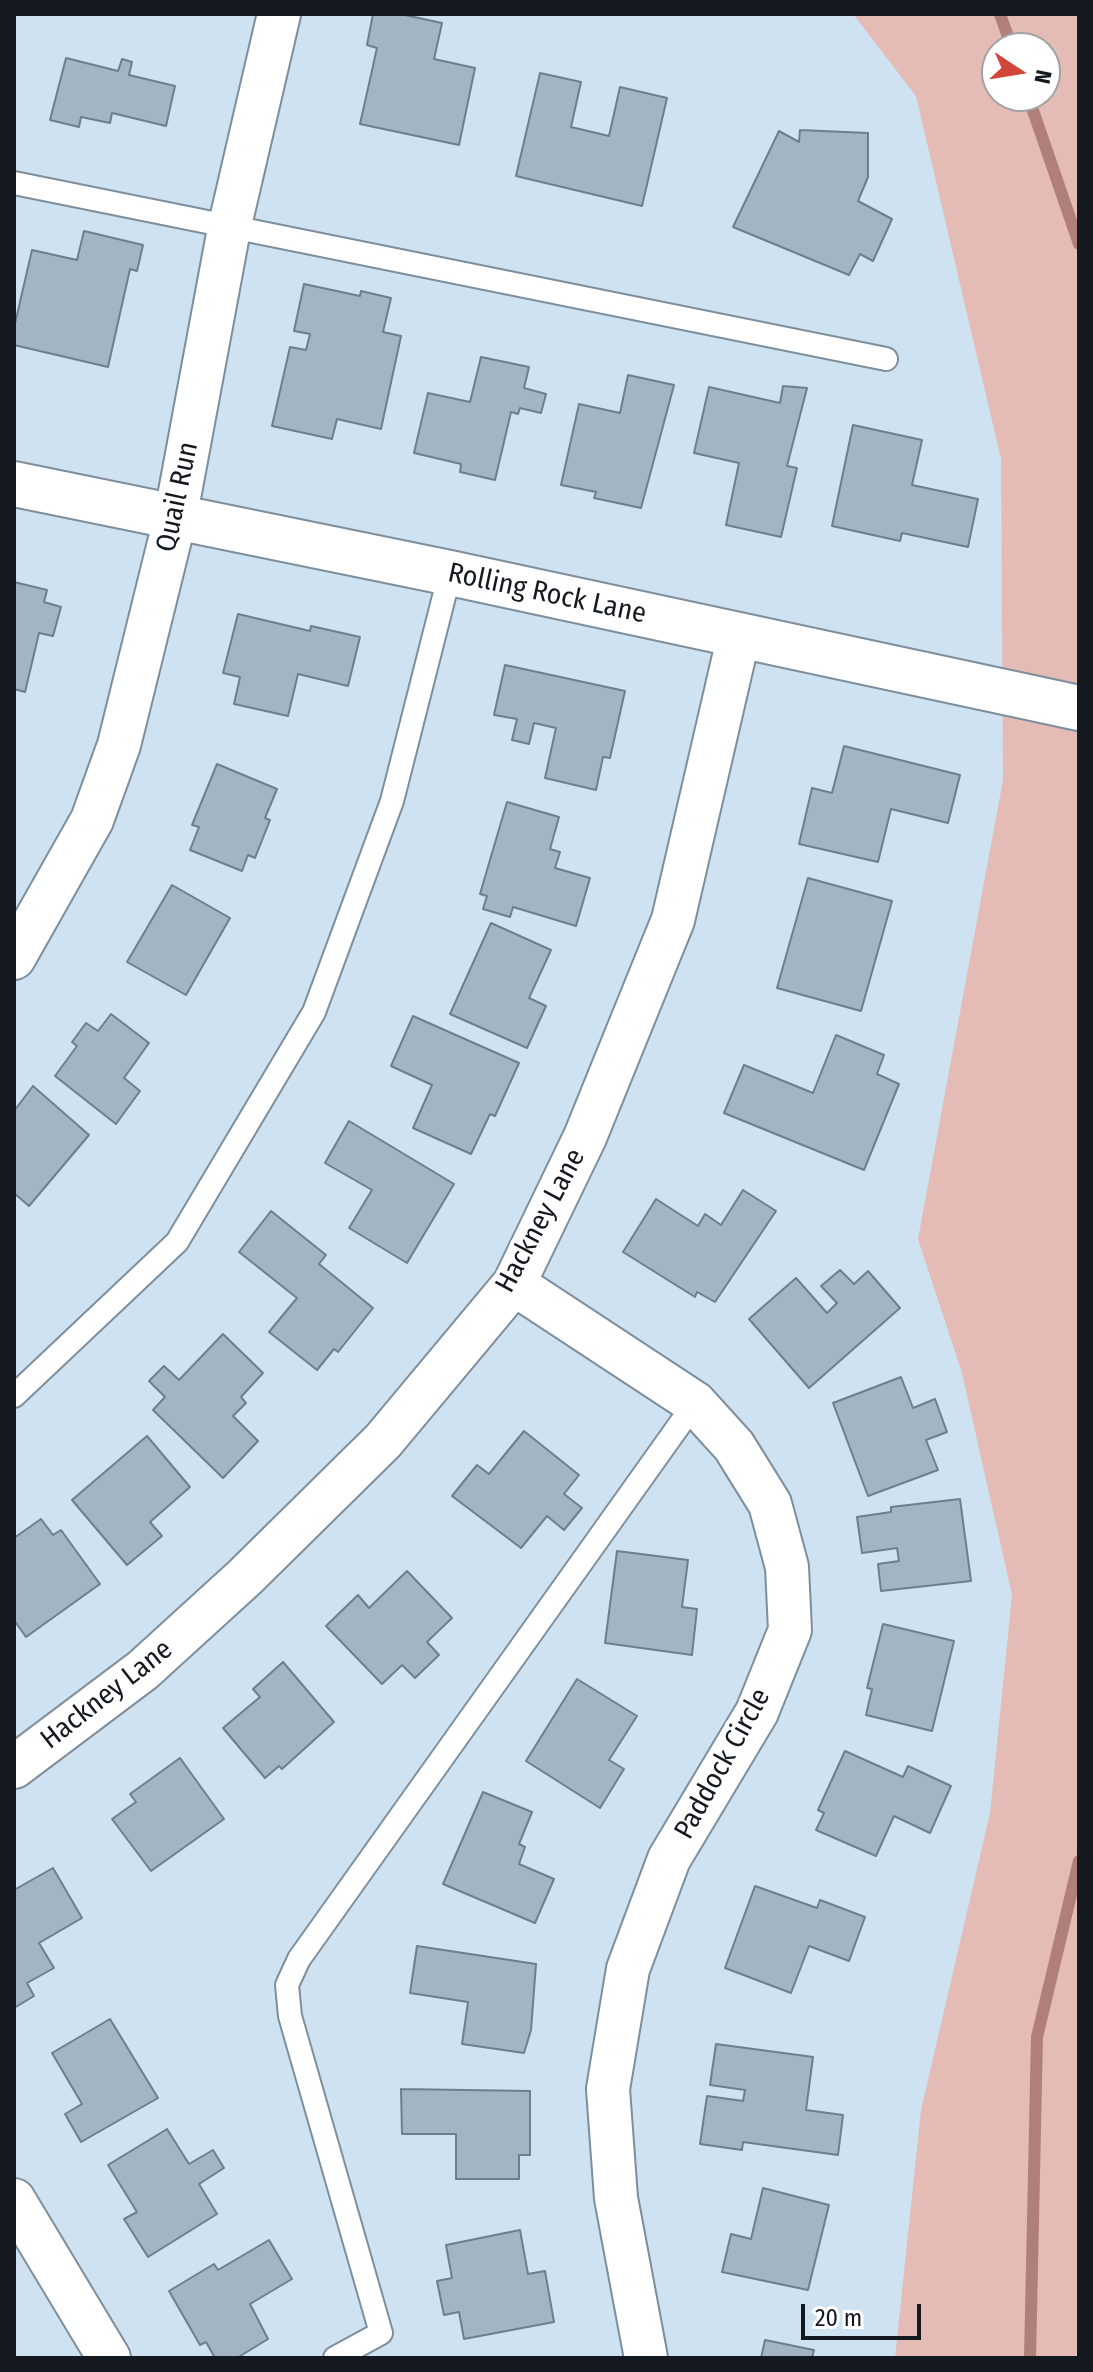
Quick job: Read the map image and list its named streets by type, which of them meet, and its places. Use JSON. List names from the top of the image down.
{
  "streets": {
    "street": [
      "Quail Run",
      "Rolling Rock Lane",
      "Hackney Lane",
      "Paddock Circle"
    ]
  },
  "crossings": [
    ["Quail Run", "Rolling Rock Lane"],
    ["Rolling Rock Lane", "Hackney Lane"],
    ["Hackney Lane", "Paddock Circle"]
  ],
  "scale_bar": "20 m",
  "north": "right"
}
